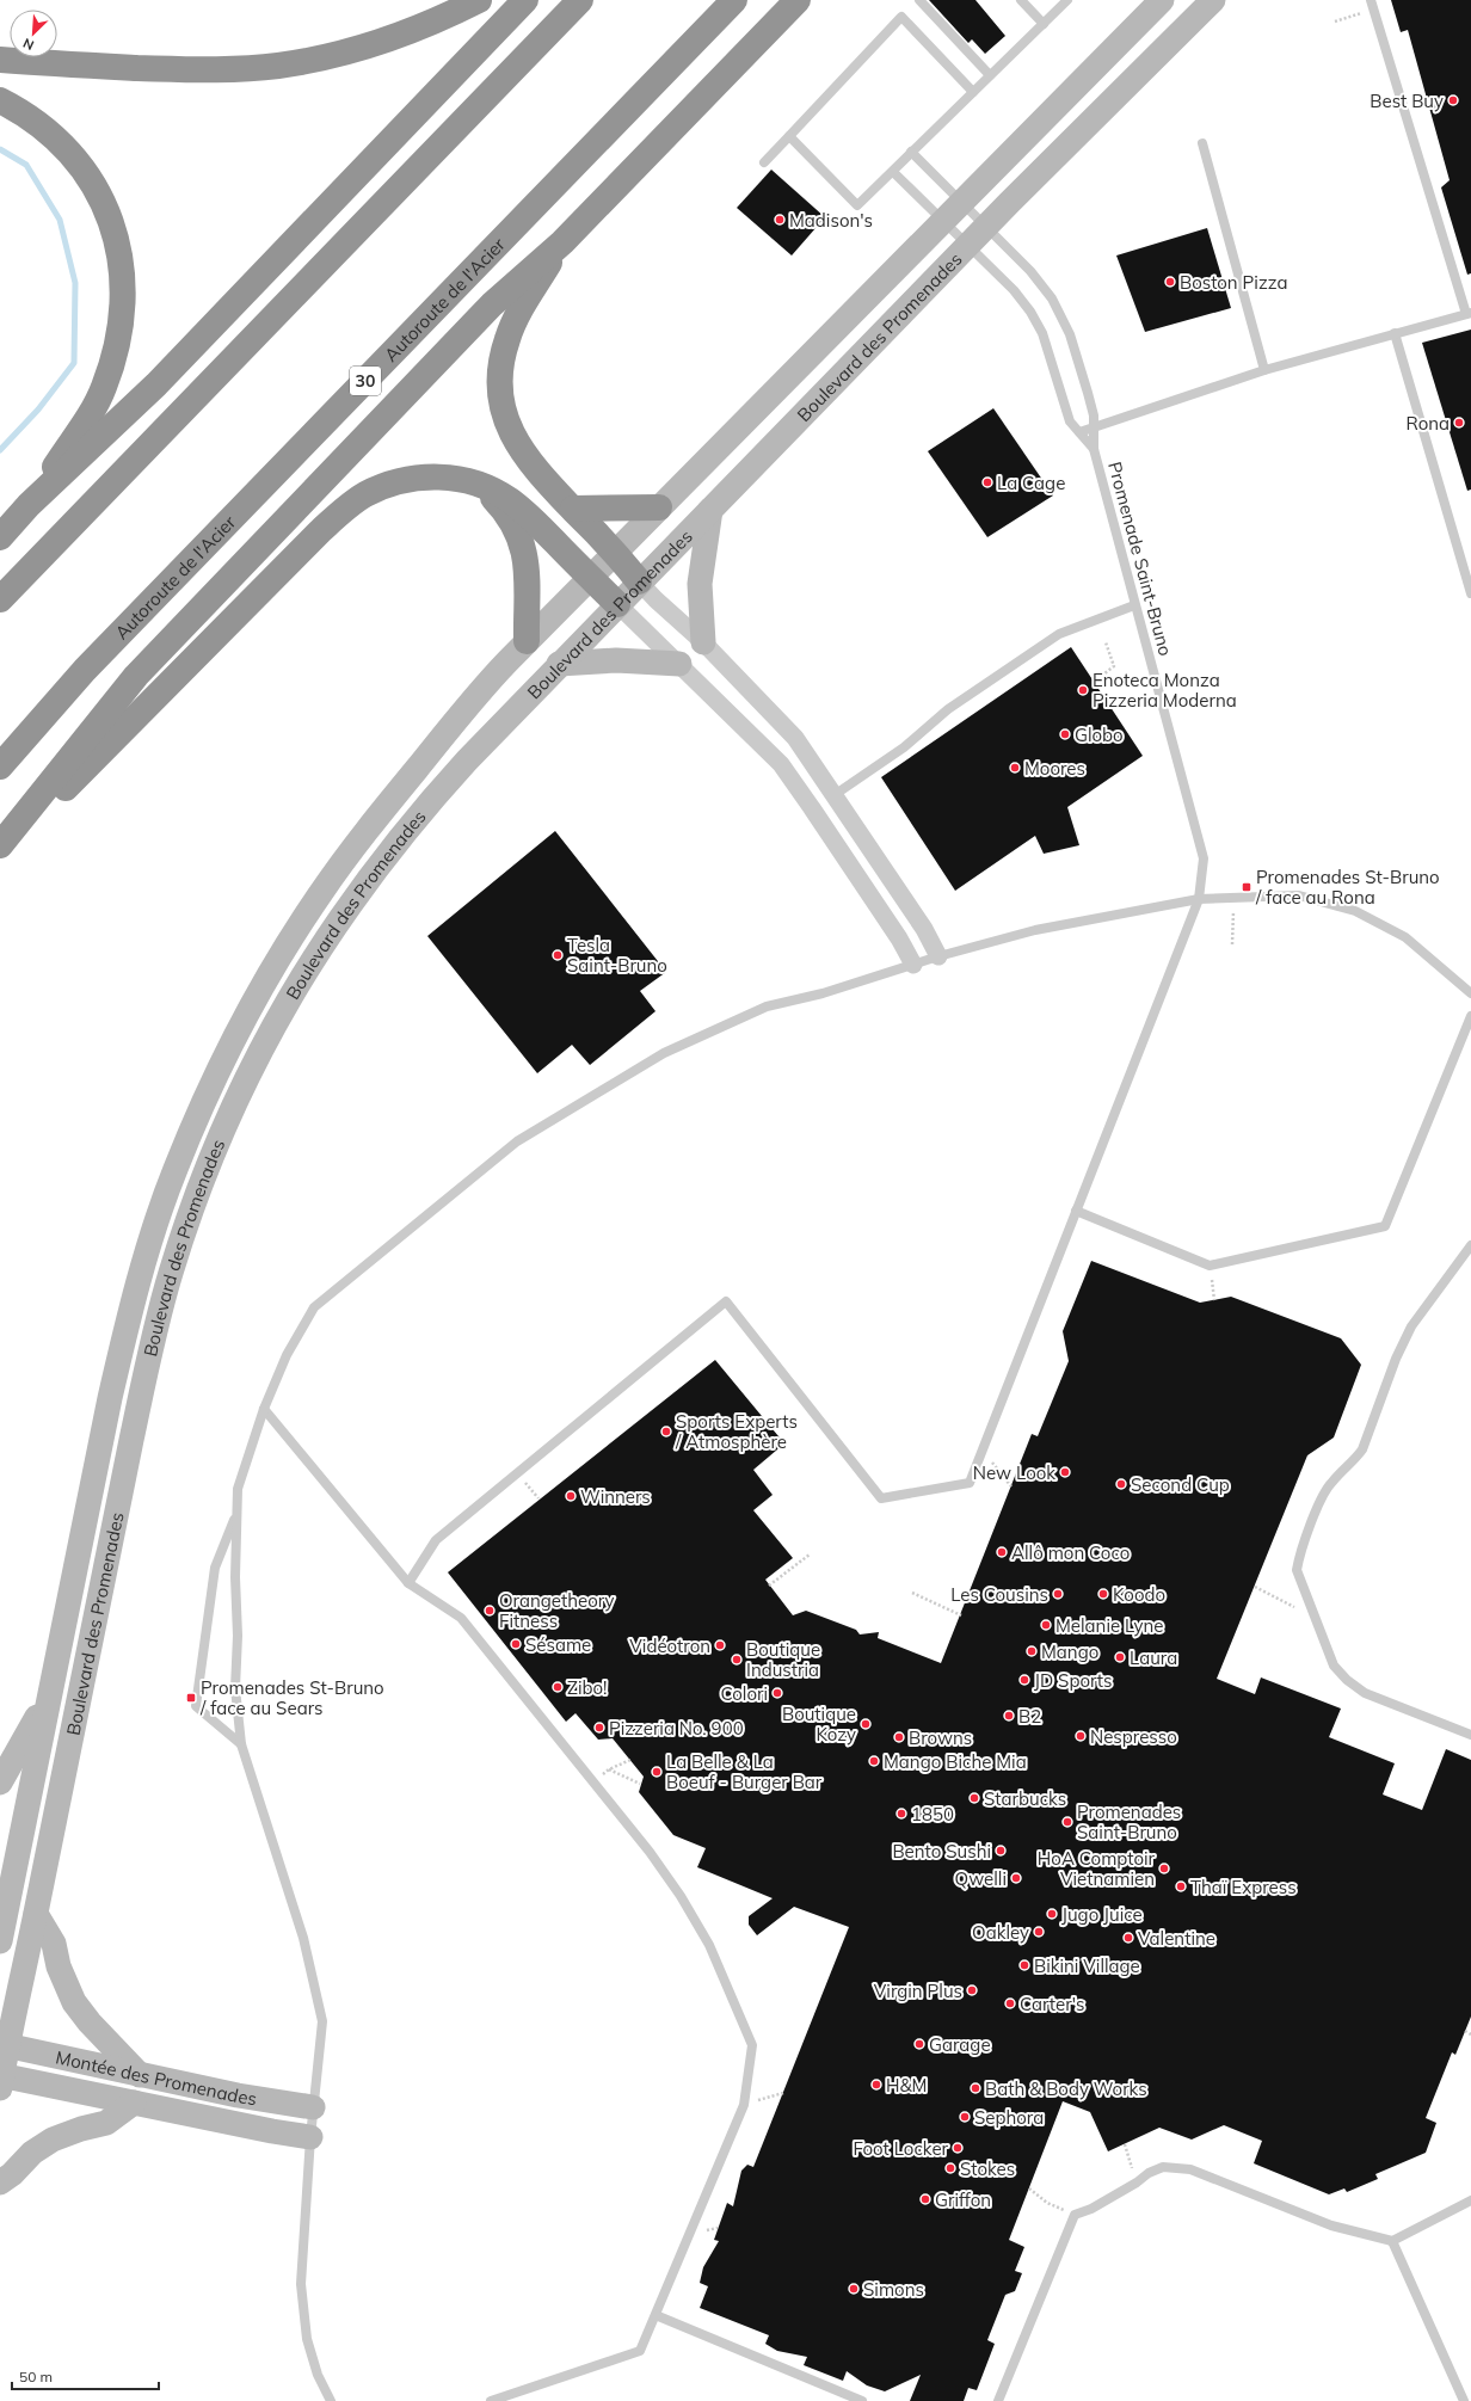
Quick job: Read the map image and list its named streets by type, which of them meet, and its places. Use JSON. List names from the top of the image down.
{
  "streets": {
    "highway": ["Autoroute de l'Acier", "30"],
    "street": ["Boulevard des Promenades", "Montée des Promenades"],
    "lane": ["Promenade Saint-Bruno"]
  },
  "crossings": [
    ["Boulevard des Promenades", "Promenade Saint-Bruno"],
    ["Boulevard des Promenades", "Montée des Promenades"]
  ],
  "places": {
    "other": [
      "Best Buy",
      "Madison's",
      "Boston Pizza",
      "Rona",
      "La Cage",
      "Enoteca Monza Pizzeria Moderna",
      "Globo",
      "Moores",
      "Tesla Saint-Bruno",
      "Sports Experts / Atmosphère",
      "New Look",
      "Second Cup",
      "Winners",
      "Allô mon Coco",
      "Les Cousins",
      "Koodo",
      "Orangetheory Fitness",
      "Melanie Lyne",
      "Sésame",
      "Vidéotron",
      "Mango",
      "Laura",
      "Boutique Industria",
      "JD Sports",
      "Zibo!",
      "Colori",
      "B2",
      "Boutique Kozy",
      "Pizzeria No. 900",
      "Nespresso",
      "Browns",
      "Mango Biche Mia",
      "La Belle & La Boeuf - Burger Bar",
      "Starbucks",
      "1850",
      "Promenades Saint-Bruno",
      "Bento Sushi",
      "HoA Comptoir Vietnamien",
      "Qwelli",
      "Thaï Express",
      "Jugo Juice",
      "Oakley",
      "Valentine",
      "Bikini Village",
      "Virgin Plus",
      "Carter's",
      "Garage",
      "H&M",
      "Bath & Body Works",
      "Sephora",
      "Foot Locker",
      "Stokes",
      "Griffon",
      "Simons"
    ],
    "transit": ["Promenades St-Bruno / face au Rona", "Promenades St-Bruno / face au Sears"]
  },
  "scale_bar": "50 m",
  "north": "bottom left"
}
